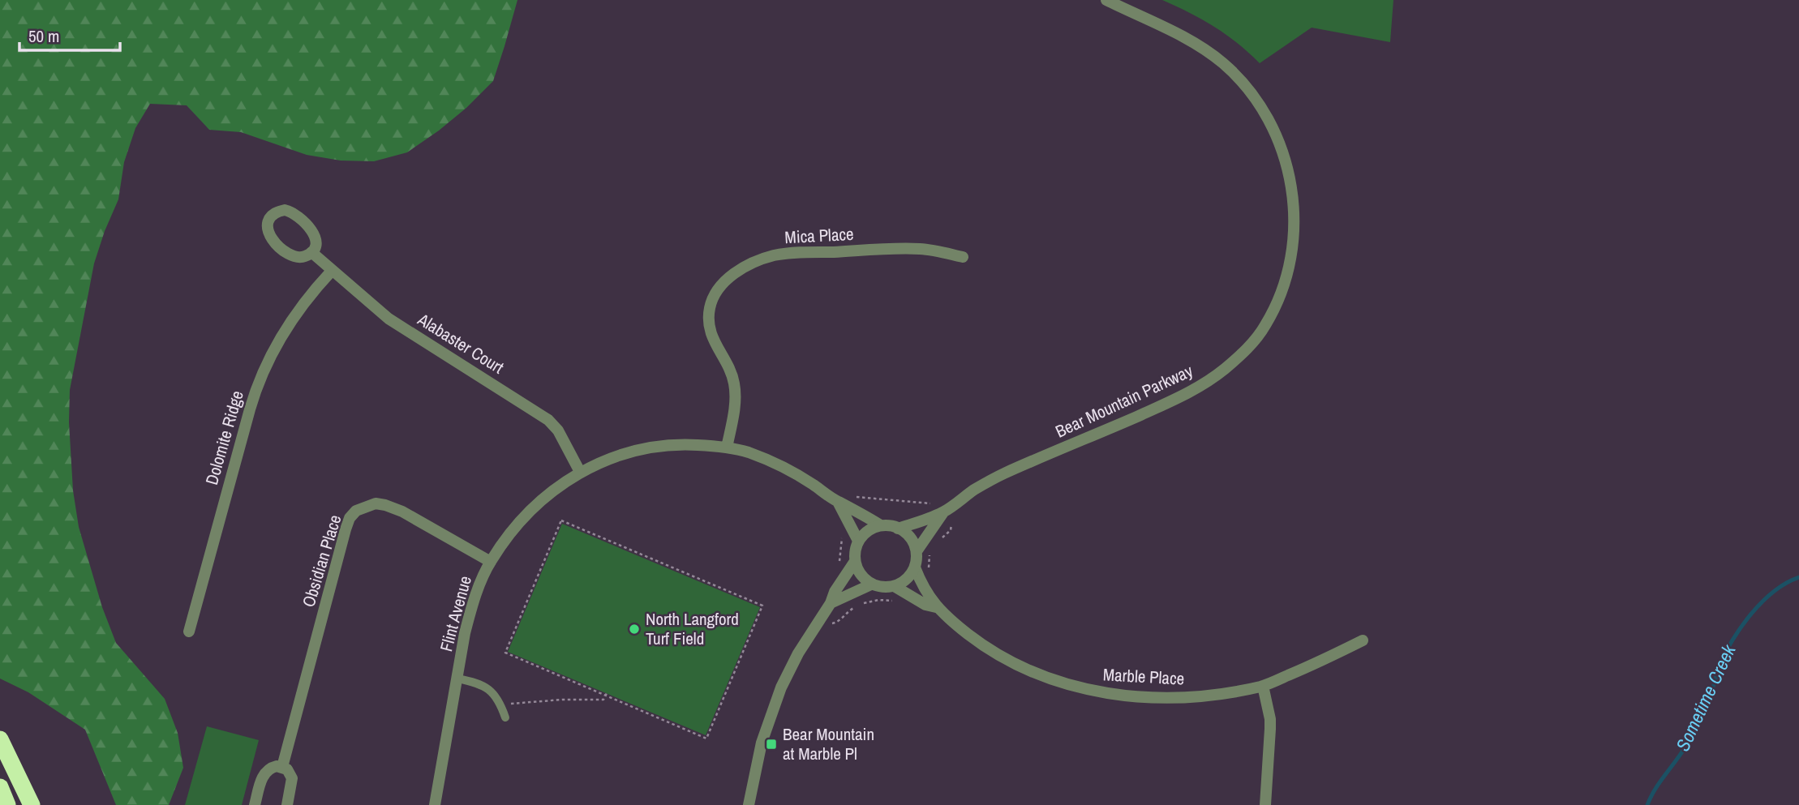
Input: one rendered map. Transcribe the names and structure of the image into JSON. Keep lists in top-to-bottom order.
{
  "streets": {
    "street": [
      "Mica Place",
      "Alabaster Court",
      "Bear Mountain Parkway",
      "Dolomite Ridge",
      "Obsidian Place",
      "Flint Avenue",
      "Marble Place"
    ]
  },
  "crossings": [
    ["Mica Place", "Flint Avenue"],
    ["Alabaster Court", "Dolomite Ridge"],
    ["Alabaster Court", "Flint Avenue"],
    ["Bear Mountain Parkway", "Flint Avenue"],
    ["Bear Mountain Parkway", "Marble Place"],
    ["Obsidian Place", "Flint Avenue"],
    ["Flint Avenue", "Marble Place"]
  ],
  "water": ["Sometime Creek"],
  "places": {
    "other": ["North Langford Turf Field"],
    "transit": ["Bear Mountain at Marble Pl"]
  },
  "scale_bar": "50 m"
}
